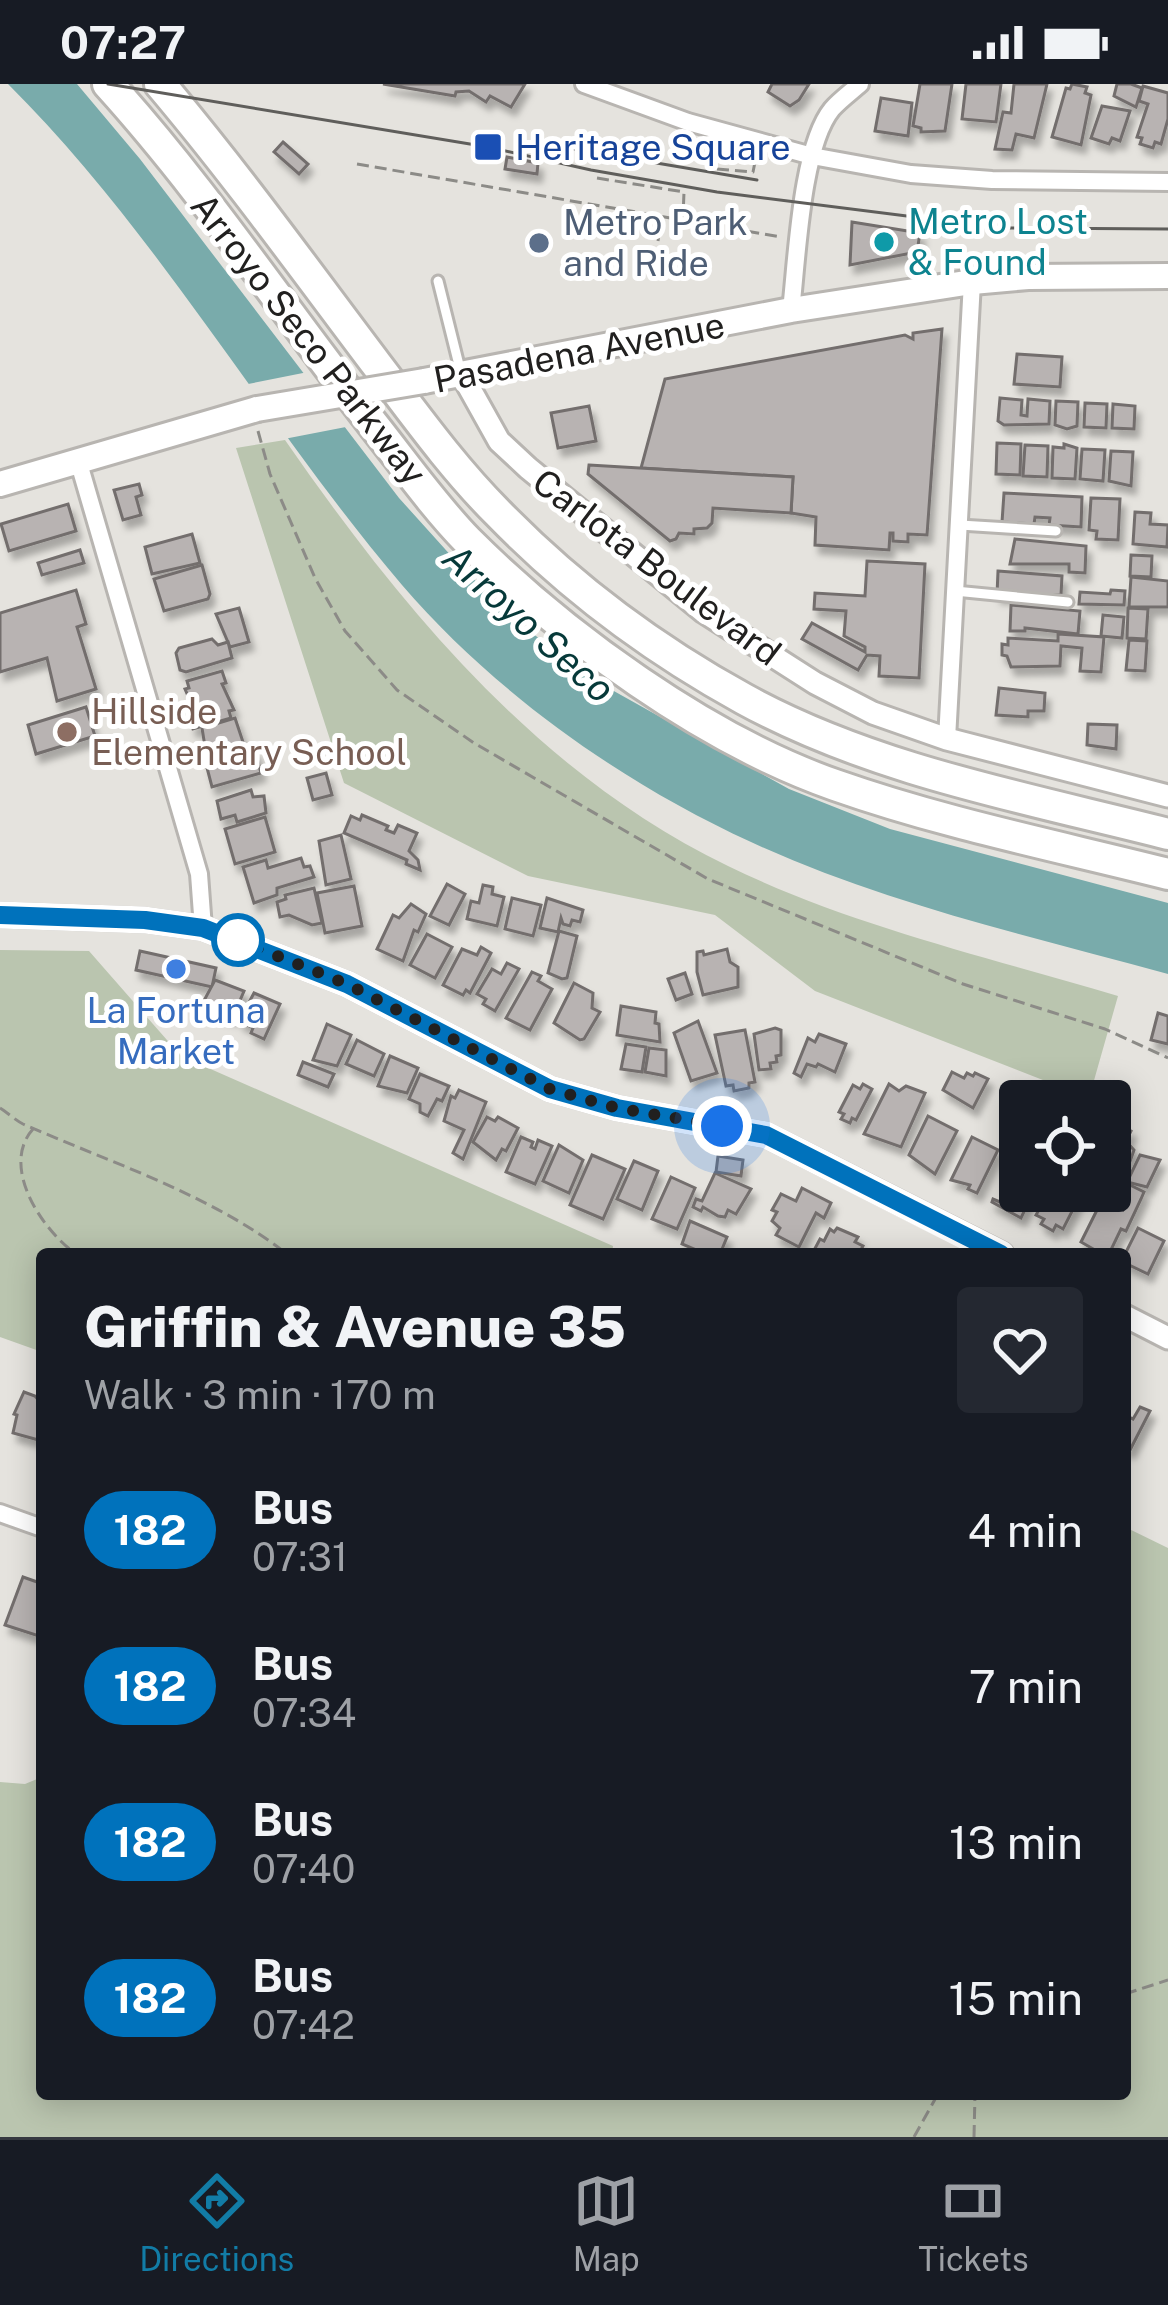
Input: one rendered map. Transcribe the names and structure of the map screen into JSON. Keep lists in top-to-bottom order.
{
  "streets": {
    "highway": ["Arroyo Seco Parkway"],
    "main road": ["Pasadena Avenue"],
    "street": ["Carlota Boulevard"]
  },
  "crossings": [
    ["Pasadena Avenue", "Carlota Boulevard"]
  ],
  "water": ["Arroyo Seco"],
  "places": {
    "transit": ["Heritage Square"],
    "other": [
      "Metro Lost & Found",
      "Metro Park and Ride",
      "Hillside Elementary School",
      "La Fortuna Market"
    ]
  },
  "lines": ["bus line 182"],
  "page": {
    "status": "07:27",
    "heading": ["Griffin & Avenue 35", "Walk · 3 min · 170 m"],
    "list": [
      {
        "mark": "182",
        "name": "Bus",
        "note": "07:31",
        "value": "4 min"
      },
      {
        "mark": "182",
        "name": "Bus",
        "note": "07:34",
        "value": "7 min"
      },
      {
        "mark": "182",
        "name": "Bus",
        "note": "07:40",
        "value": "13 min"
      },
      {
        "mark": "182",
        "name": "Bus",
        "note": "07:42",
        "value": "15 min"
      }
    ],
    "tabs": ["Directions", "Map", "Tickets"]
  }
}
